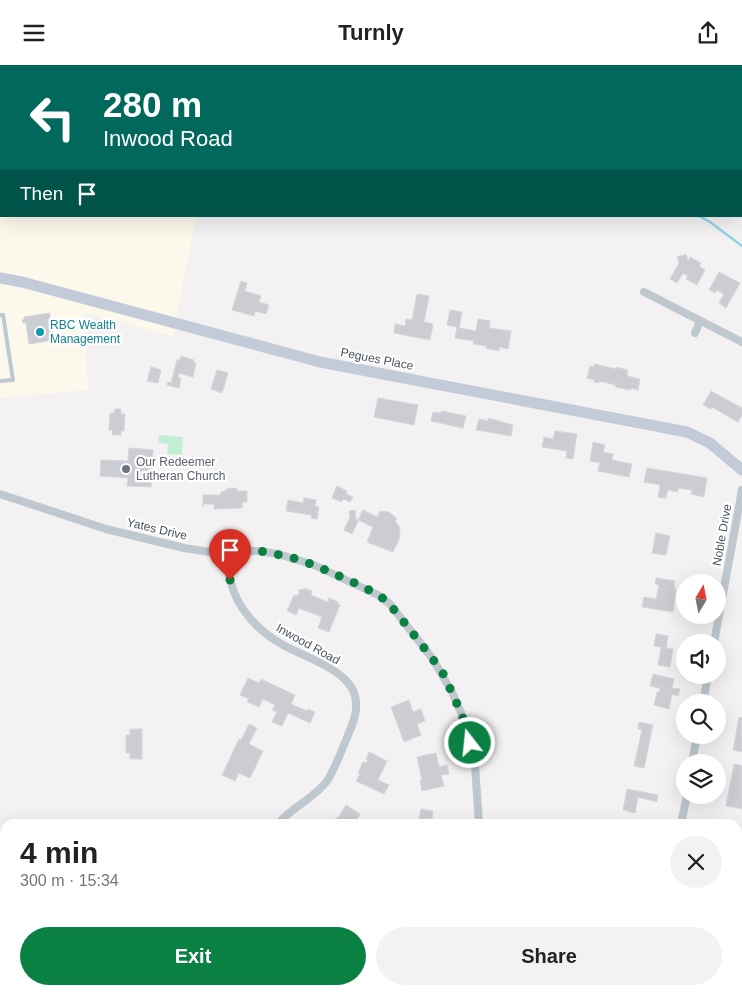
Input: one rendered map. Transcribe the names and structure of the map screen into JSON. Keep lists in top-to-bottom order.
{
  "streets": {
    "street": [
      "Pegues Place",
      "Yates Drive",
      "Noble Drive",
      "Inwood Road"
    ]
  },
  "crossings": [
    ["Yates Drive", "Inwood Road"]
  ],
  "places": ["RBC Wealth Management", "Our Redeemer Lutheran Church"],
  "north": "top",
  "page": {
    "header": "Turnly",
    "turn": ["280 m", "Inwood Road"],
    "then": "Then",
    "heading": ["4 min", "300 m · 15:34"],
    "buttons": ["Exit", "Share"]
  }
}
